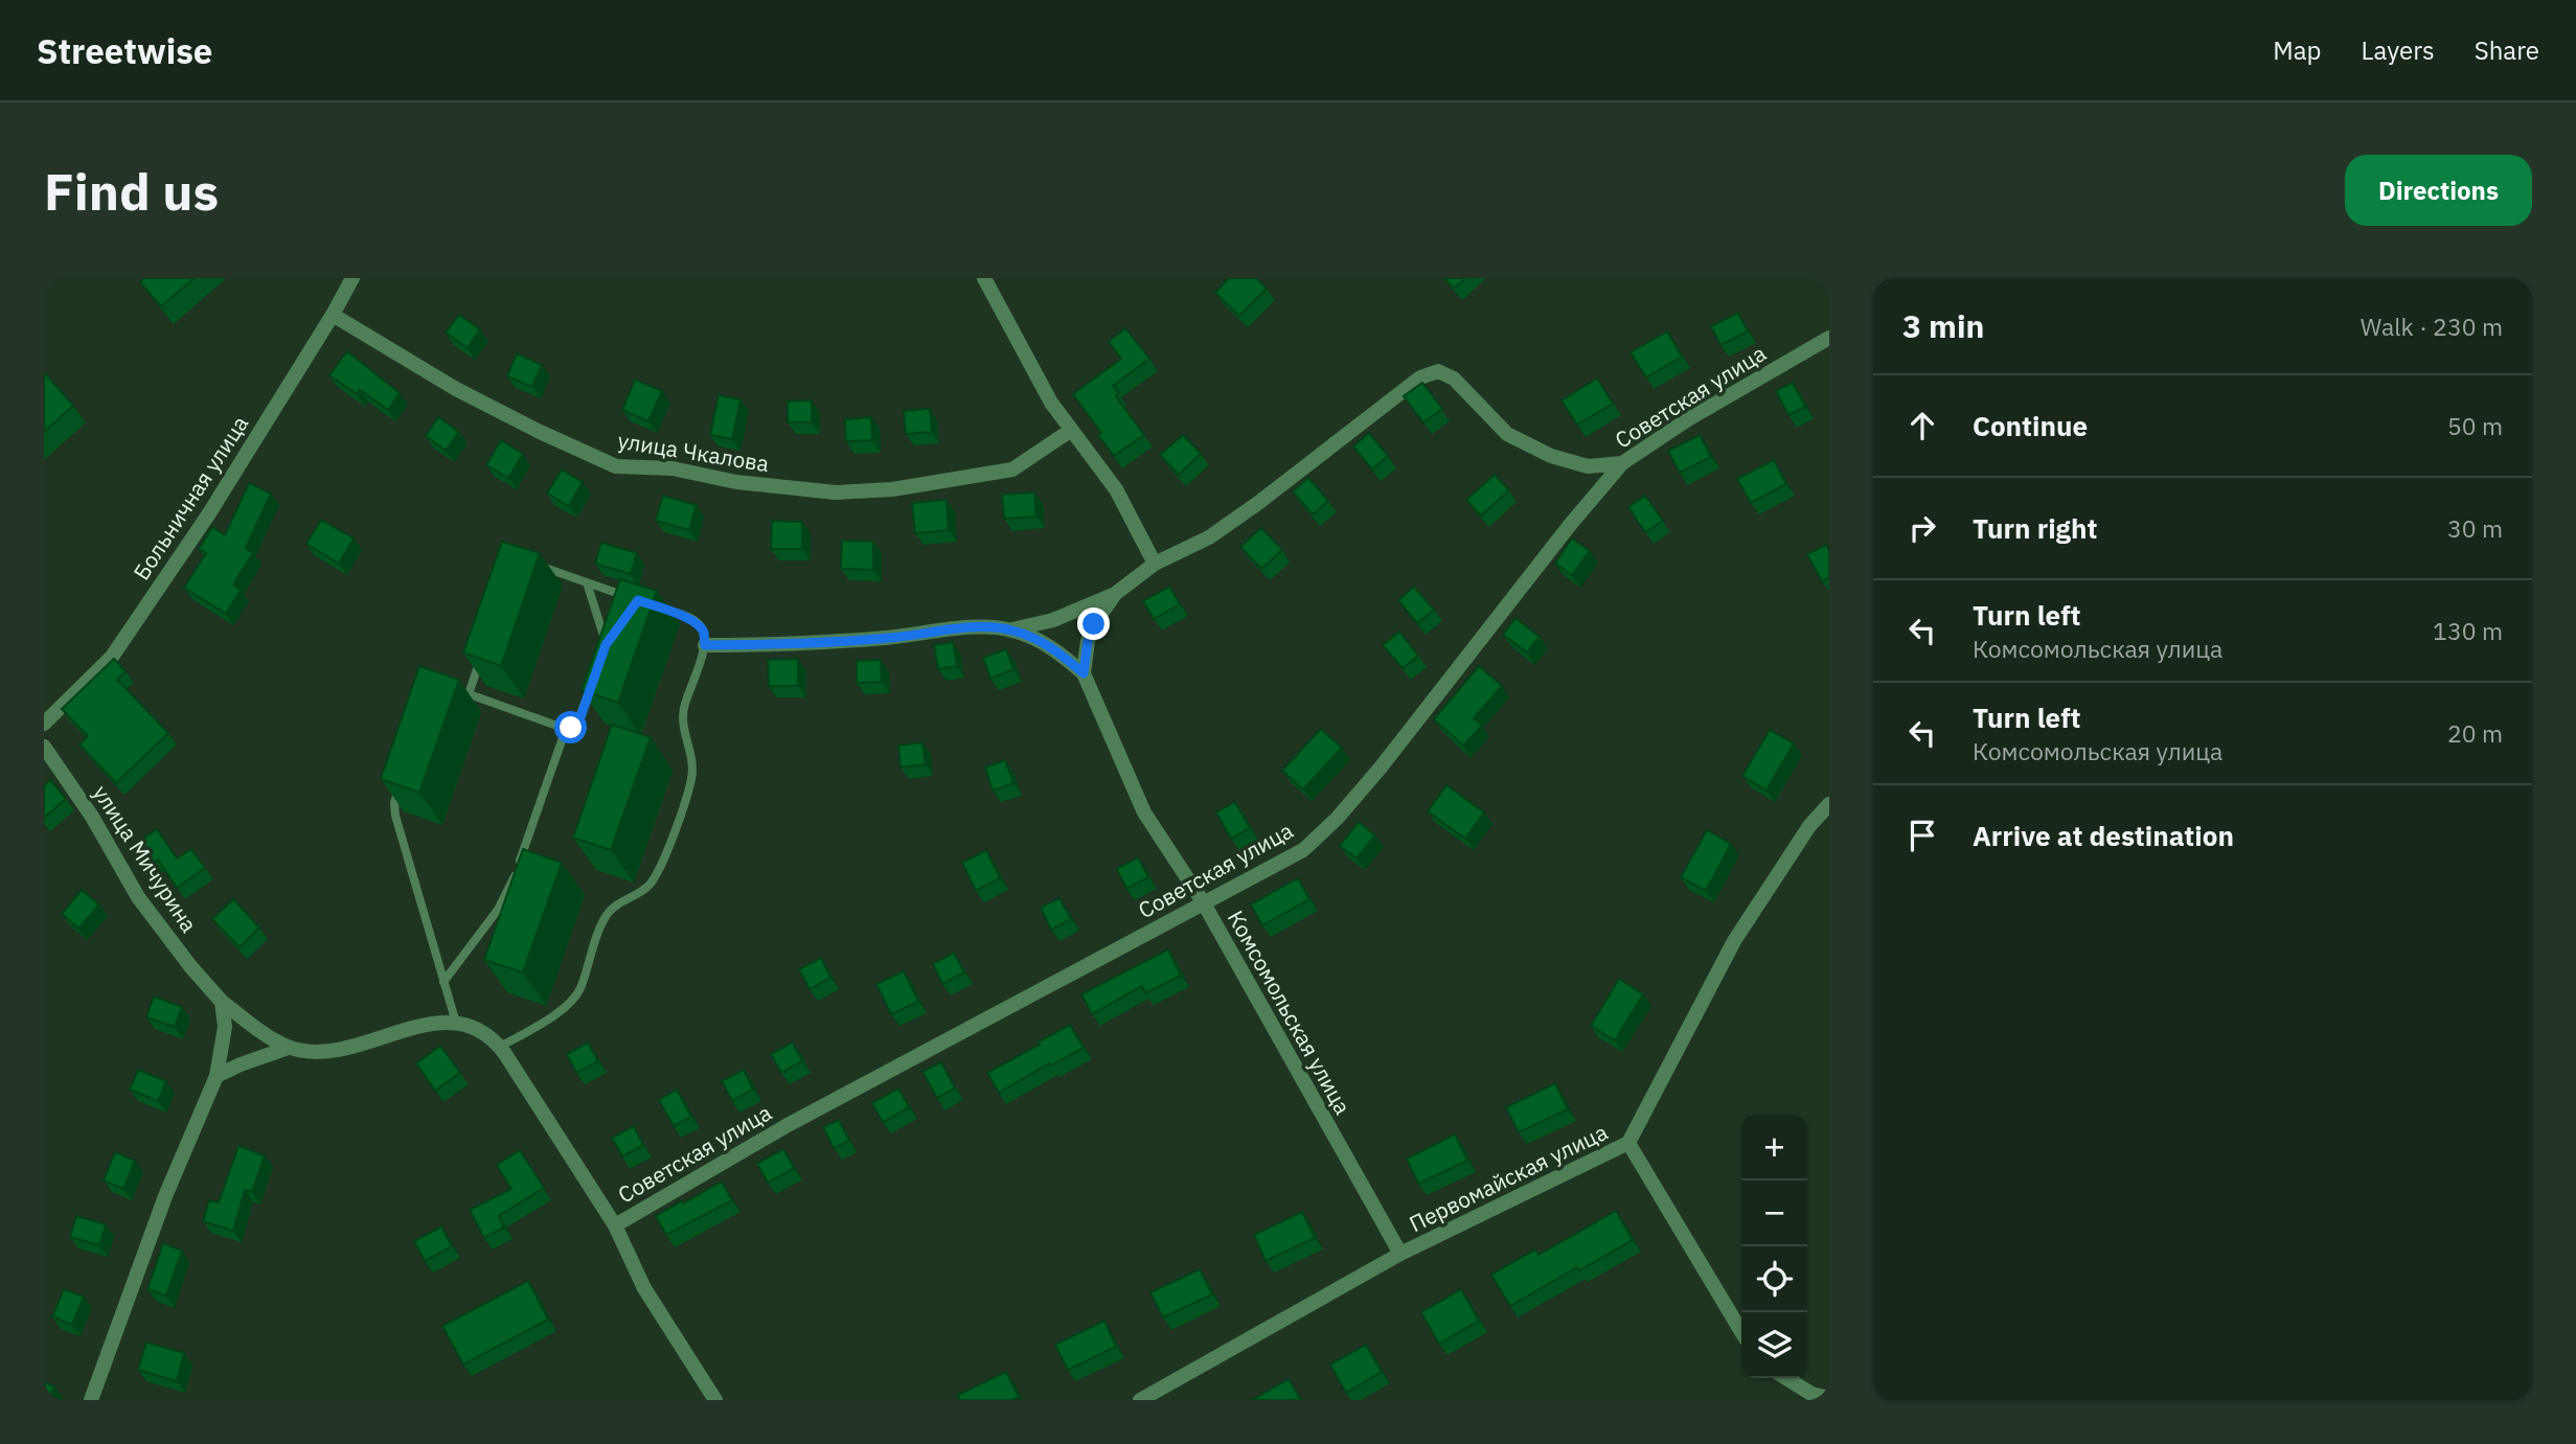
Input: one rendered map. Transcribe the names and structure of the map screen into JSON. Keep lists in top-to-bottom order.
{
  "streets": {
    "street": [
      "Советская улица",
      "улица Чкалова",
      "Больничная улица",
      "улица Мичурина",
      "Комсомольская улица",
      "Первомайская улица"
    ]
  },
  "crossings": [
    ["Советская улица", "Комсомольская улица"],
    ["улица Чкалова", "Больничная улица"],
    ["Комсомольская улица", "Первомайская улица"]
  ],
  "page": {
    "header": "Streetwise",
    "nav": ["Map", "Layers", "Share"],
    "buttons": "Directions",
    "title": "Find us",
    "heading": ["3 min", "Walk · 230 m"],
    "list": [
      ["Continue", "50 m"],
      ["Turn right", "30 m"],
      ["Turn left", "Комсомольская улица", "130 m"],
      ["Turn left", "Комсомольская улица", "20 m"],
      "Arrive at destination"
    ],
    "map_buttons": ["+", "−"]
  }
}
